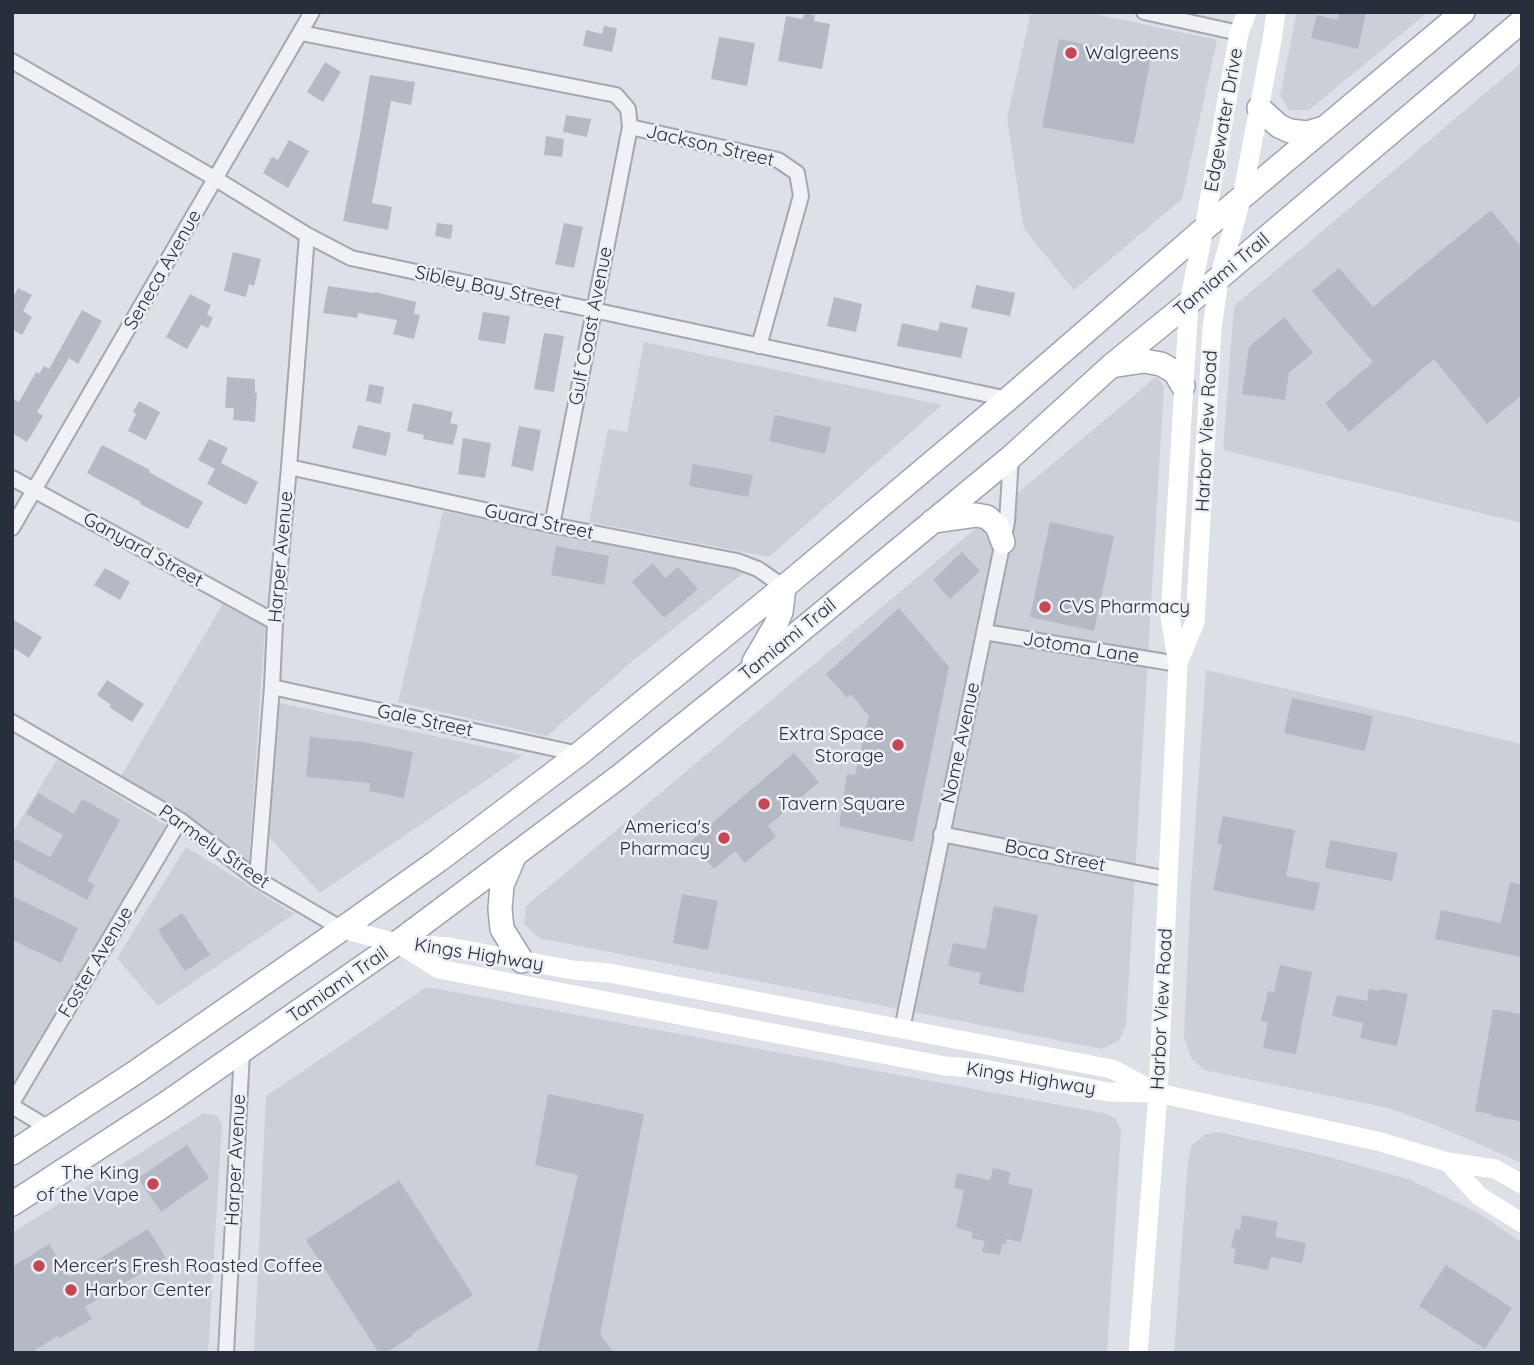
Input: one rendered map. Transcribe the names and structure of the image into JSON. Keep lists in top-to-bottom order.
{
  "streets": {
    "main road": [
      "Edgewater Drive",
      "Tamiami Trail",
      "Harbor View Road",
      "Kings Highway"
    ],
    "street": [
      "Jackson Street",
      "Seneca Avenue",
      "Sibley Bay Street",
      "Gulf Coast Avenue",
      "Guard Street",
      "Ganyard Street",
      "Harper Avenue",
      "Jotoma Lane",
      "Gale Street",
      "Nome Avenue",
      "Parmely Street",
      "Boca Street",
      "Foster Avenue"
    ]
  },
  "crossings": [
    ["Edgewater Drive", "Harbor View Road"],
    ["Jackson Street", "Seneca Avenue"],
    ["Jackson Street", "Sibley Bay Street"],
    ["Jackson Street", "Gulf Coast Avenue"],
    ["Seneca Avenue", "Sibley Bay Street"],
    ["Seneca Avenue", "Ganyard Street"],
    ["Tamiami Trail", "Harbor View Road"],
    ["Tamiami Trail", "Harper Avenue"],
    ["Tamiami Trail", "Nome Avenue"],
    ["Tamiami Trail", "Kings Highway"],
    ["Sibley Bay Street", "Gulf Coast Avenue"],
    ["Sibley Bay Street", "Harper Avenue"],
    ["Gulf Coast Avenue", "Guard Street"],
    ["Harbor View Road", "Jotoma Lane"],
    ["Harbor View Road", "Boca Street"],
    ["Harbor View Road", "Kings Highway"],
    ["Guard Street", "Harper Avenue"],
    ["Ganyard Street", "Harper Avenue"],
    ["Harper Avenue", "Gale Street"],
    ["Harper Avenue", "Parmely Street"],
    ["Jotoma Lane", "Nome Avenue"],
    ["Nome Avenue", "Boca Street"],
    ["Nome Avenue", "Kings Highway"],
    ["Parmely Street", "Foster Avenue"]
  ],
  "places": [
    "Walgreens",
    "CVS Pharmacy",
    "Extra Space Storage",
    "Tavern Square",
    "America's Pharmacy",
    "The King of the Vape",
    "Mercer's Fresh Roasted Coffee",
    "Harbor Center"
  ]
}
